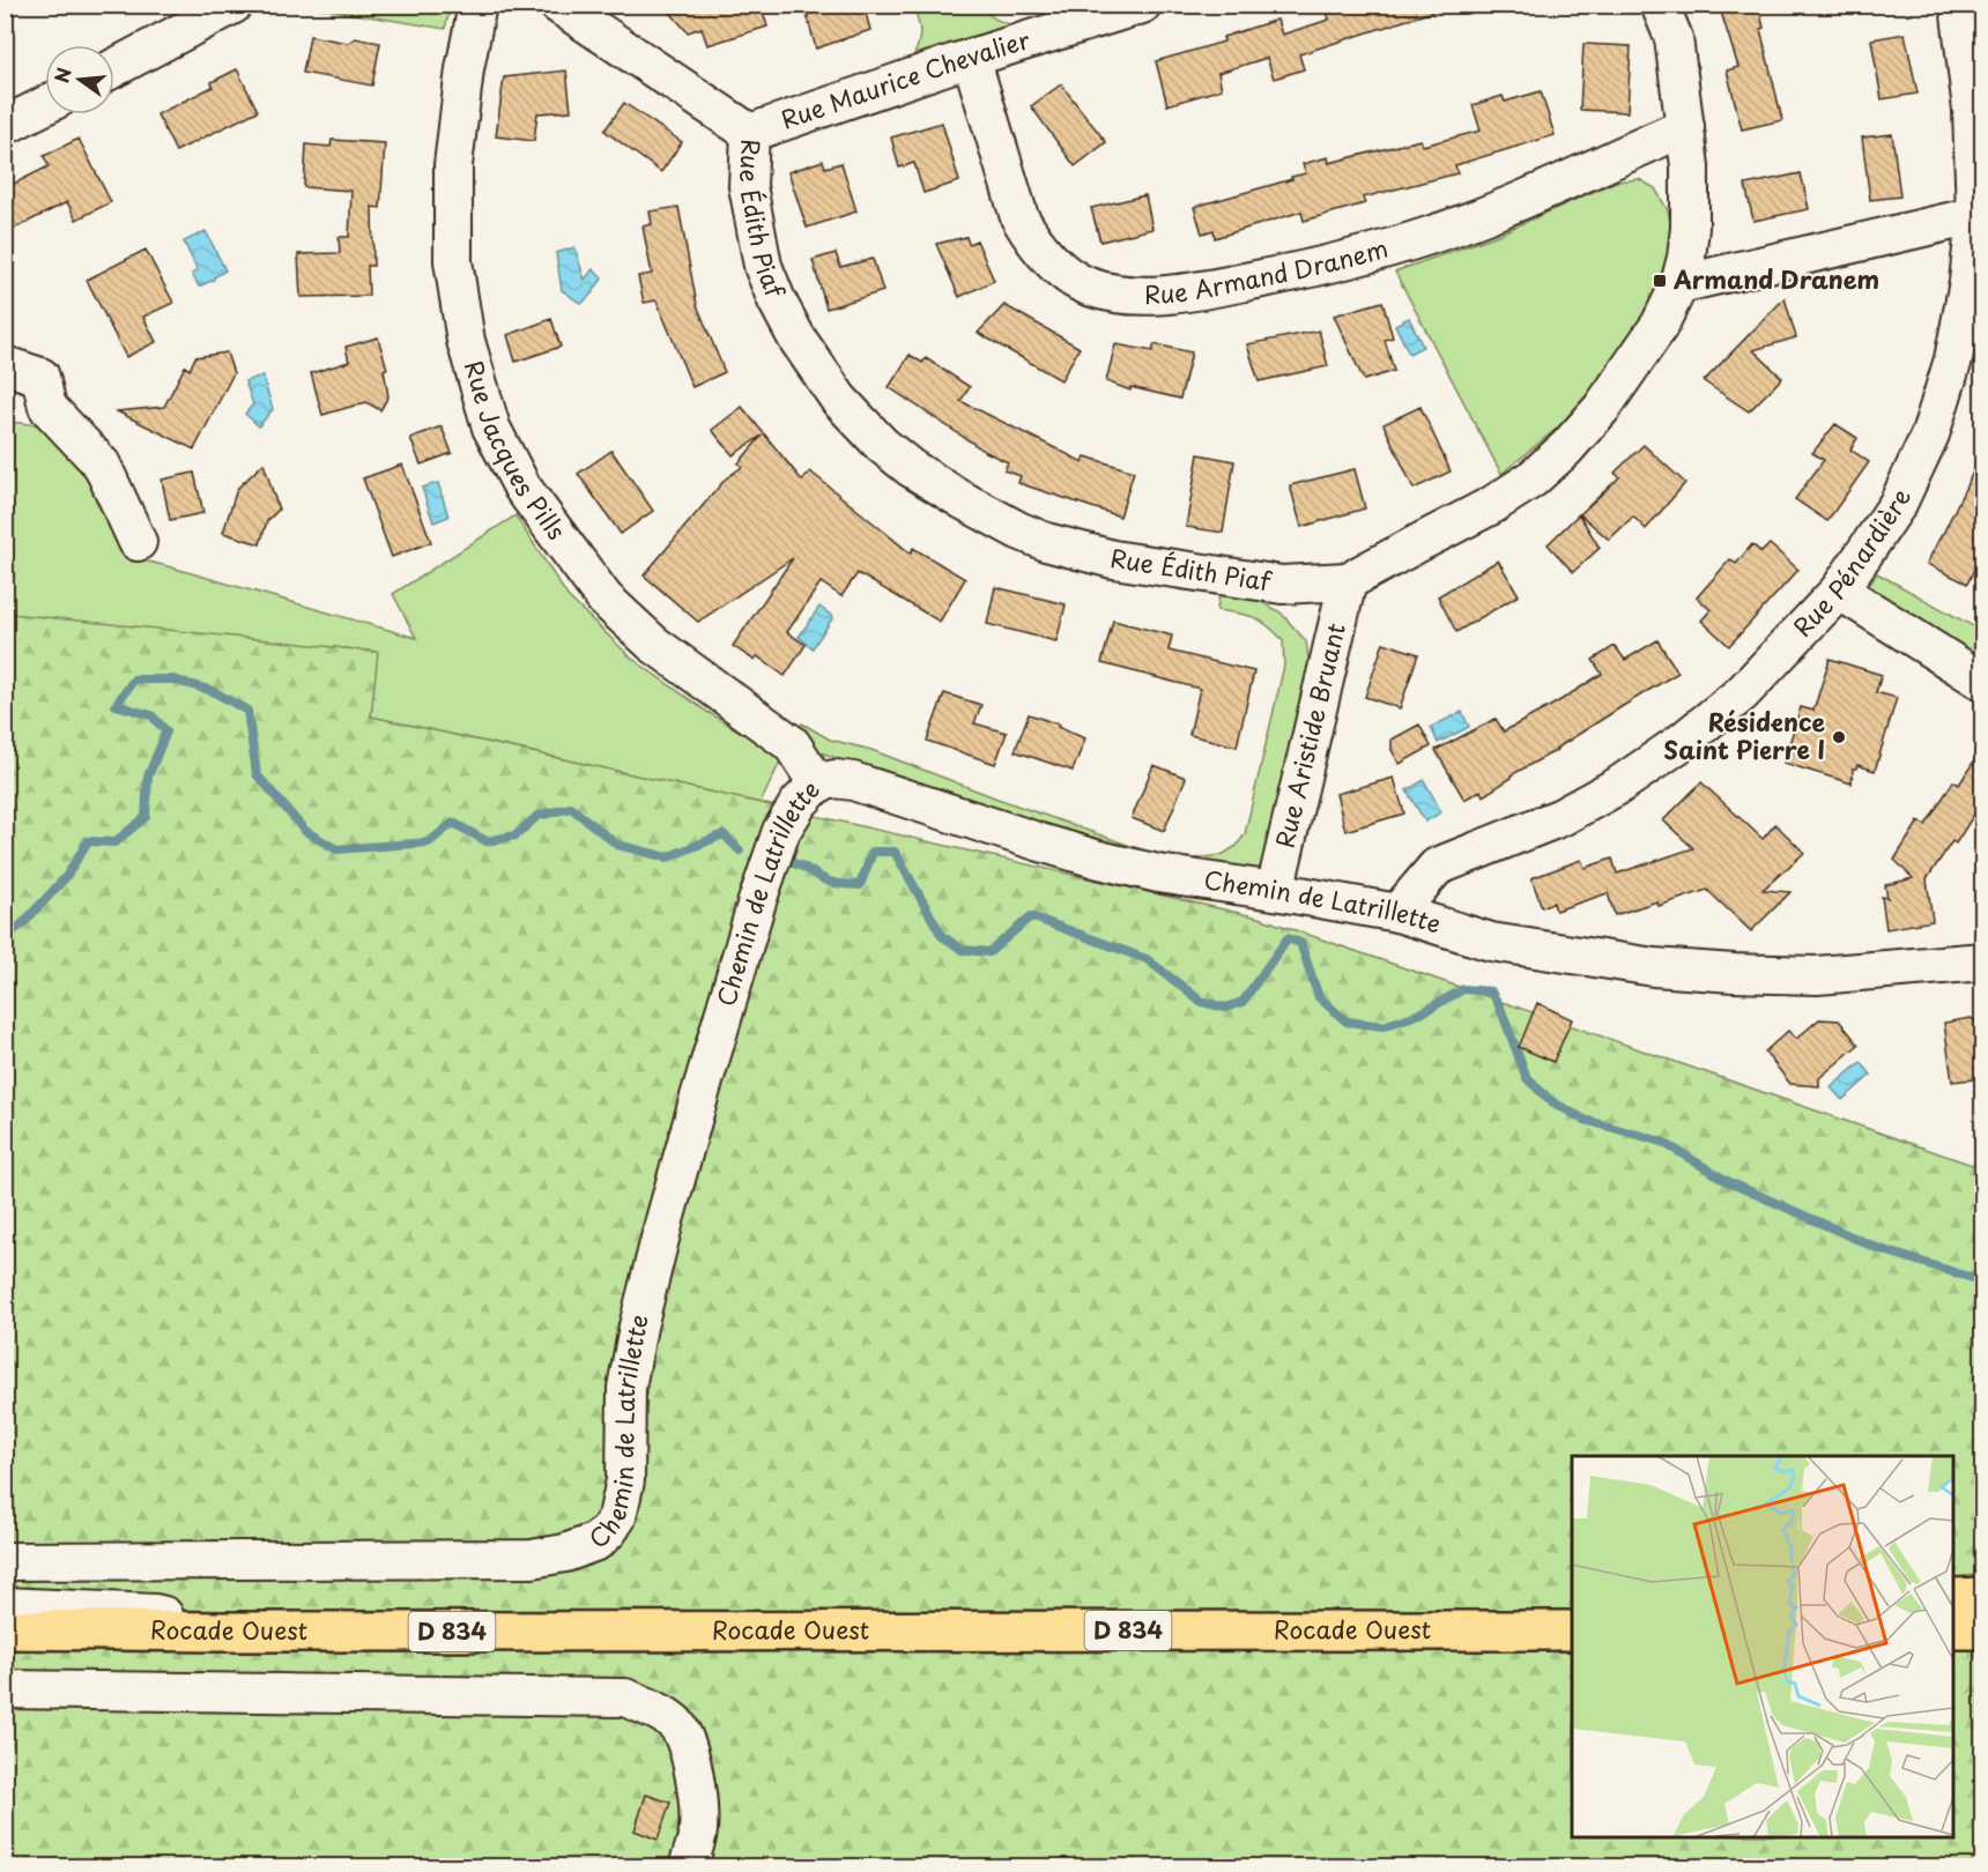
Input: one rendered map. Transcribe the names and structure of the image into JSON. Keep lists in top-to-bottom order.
{
  "streets": {
    "main road": ["D 834", "Rocade Ouest"],
    "street": [
      "Rue Maurice Chevalier",
      "Rue Édith Piaf",
      "Rue Armand Dranem",
      "Rue Jacques Pills",
      "Rue Pénardière",
      "Rue Aristide Bruant",
      "Chemin de Latrillette"
    ]
  },
  "crossings": [
    ["Rue Maurice Chevalier", "Rue Édith Piaf"],
    ["Rue Maurice Chevalier", "Rue Armand Dranem"],
    ["Rue Édith Piaf", "Rue Armand Dranem"],
    ["Rue Édith Piaf", "Rue Aristide Bruant"],
    ["Rue Jacques Pills", "Chemin de Latrillette"],
    ["Rue Pénardière", "Chemin de Latrillette"],
    ["Rue Aristide Bruant", "Chemin de Latrillette"]
  ],
  "places": {
    "transit": ["Armand Dranem"],
    "other": ["Résidence Saint Pierre I"]
  },
  "north": "left"
}
